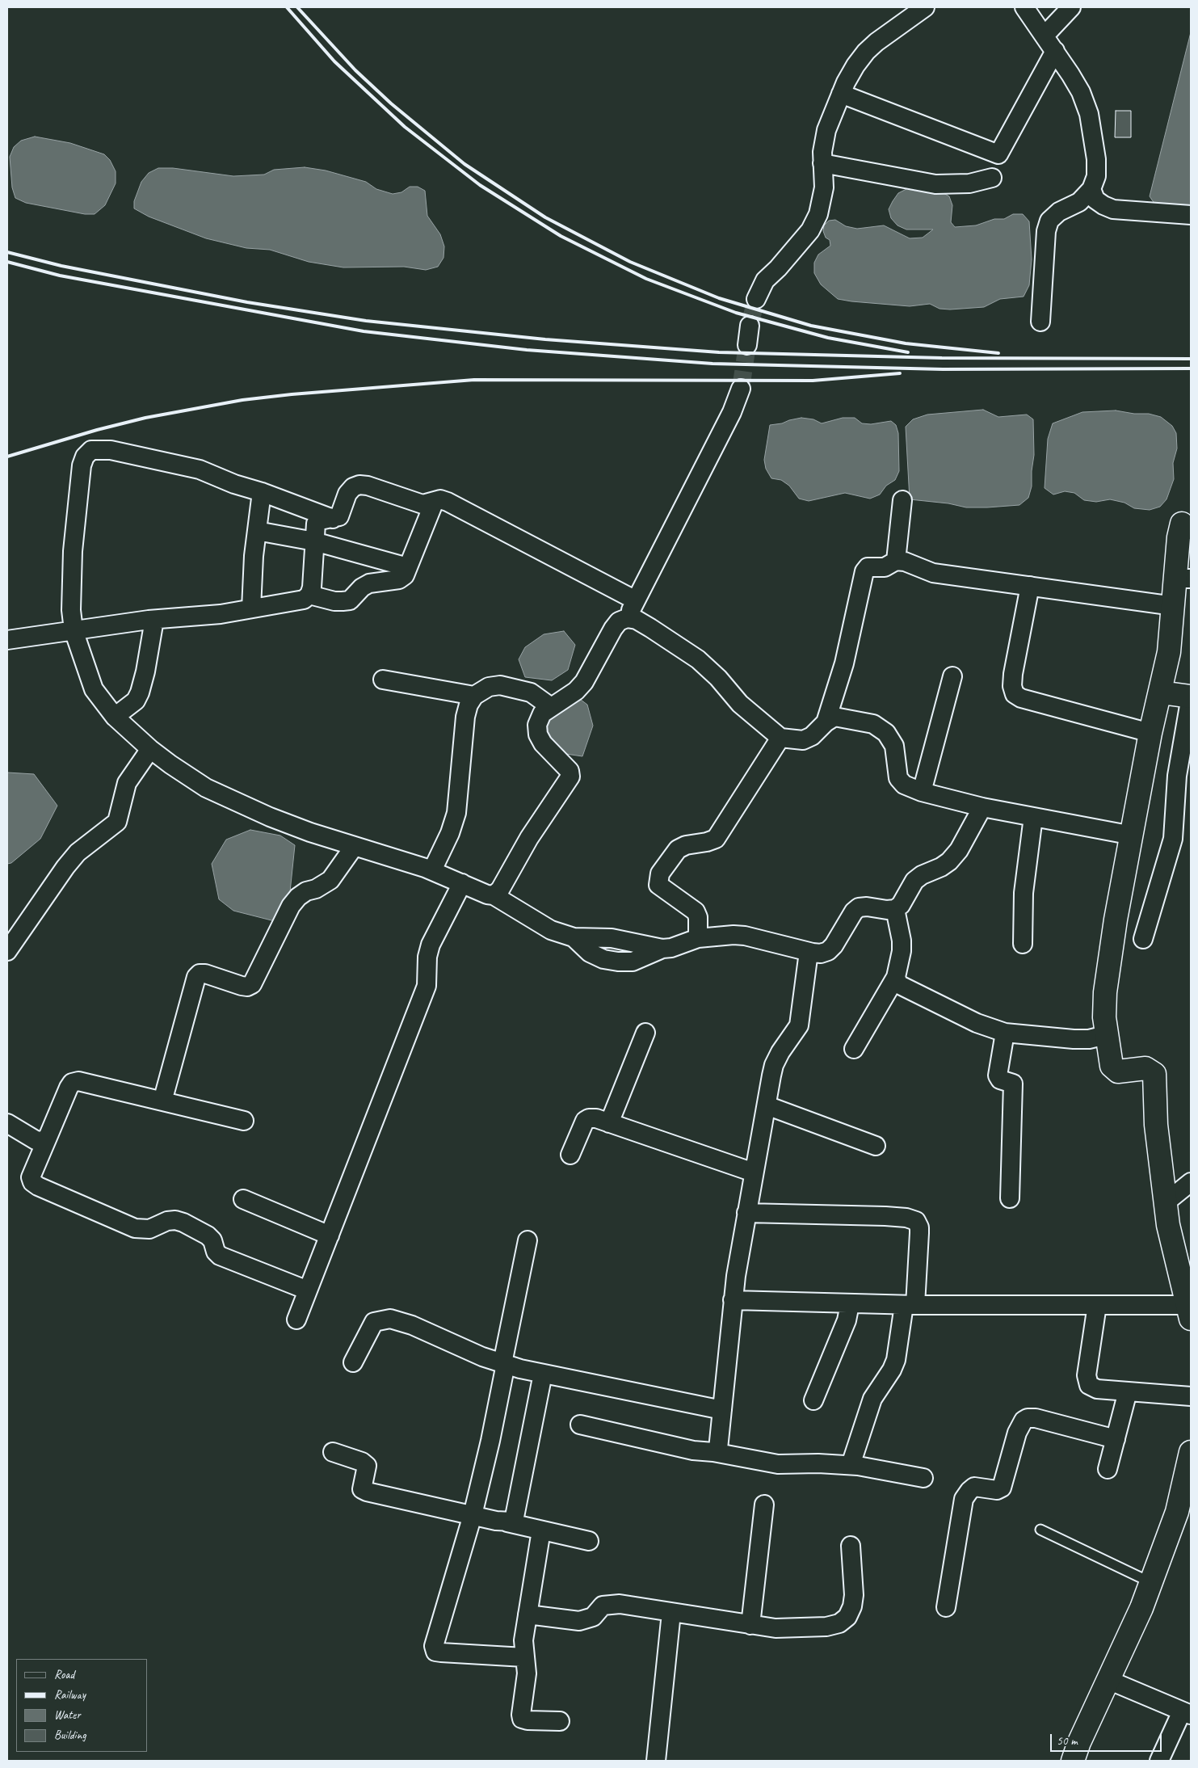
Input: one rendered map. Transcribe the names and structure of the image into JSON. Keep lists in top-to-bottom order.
{
  "legend": [
    "Road",
    "Railway",
    "Water",
    "Building"
  ],
  "scale_bar": "50 m"
}
